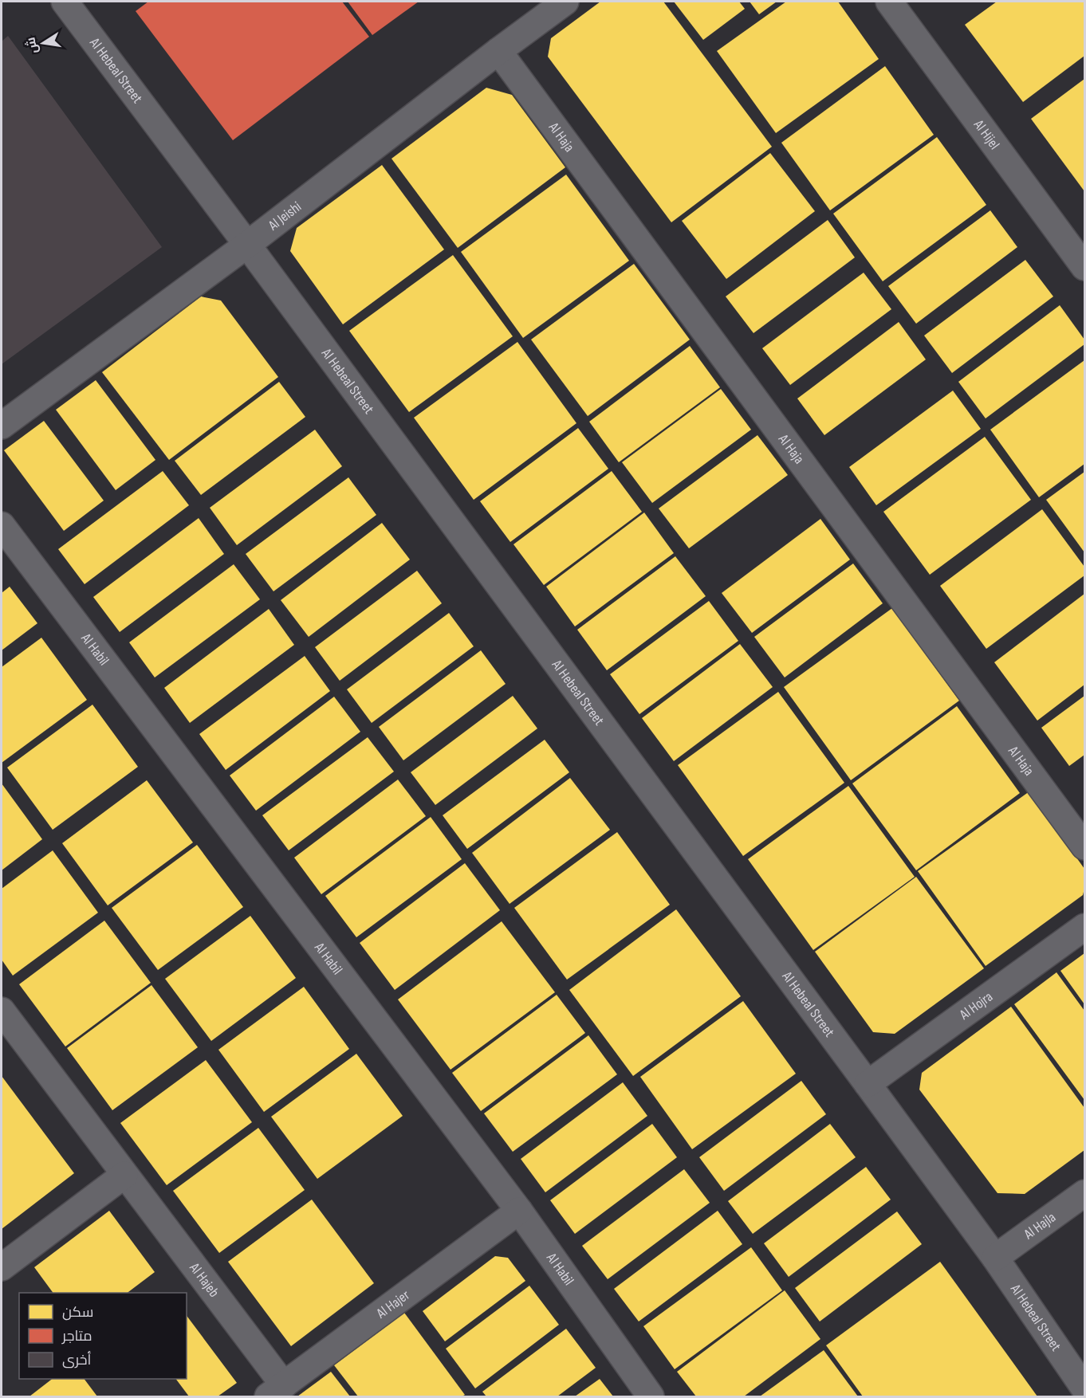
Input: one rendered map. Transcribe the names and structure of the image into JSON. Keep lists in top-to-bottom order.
{
  "streets": {
    "street": [
      "Al Hebeal Street",
      "Al Hijel",
      "Al Haja",
      "Al Jeishi",
      "Al Habil",
      "Al Hojra",
      "Al Hajla",
      "Al Hajeb",
      "Al Hajer"
    ]
  },
  "crossings": [
    ["Al Hebeal Street", "Al Jeishi"],
    ["Al Hebeal Street", "Al Hojra"],
    ["Al Hebeal Street", "Al Hajla"],
    ["Al Haja", "Al Jeishi"],
    ["Al Habil", "Al Hajer"],
    ["Al Hajeb", "Al Hajer"]
  ],
  "legend": ["سكن", "متاجر", "أخرى"],
  "north": "left"
}
